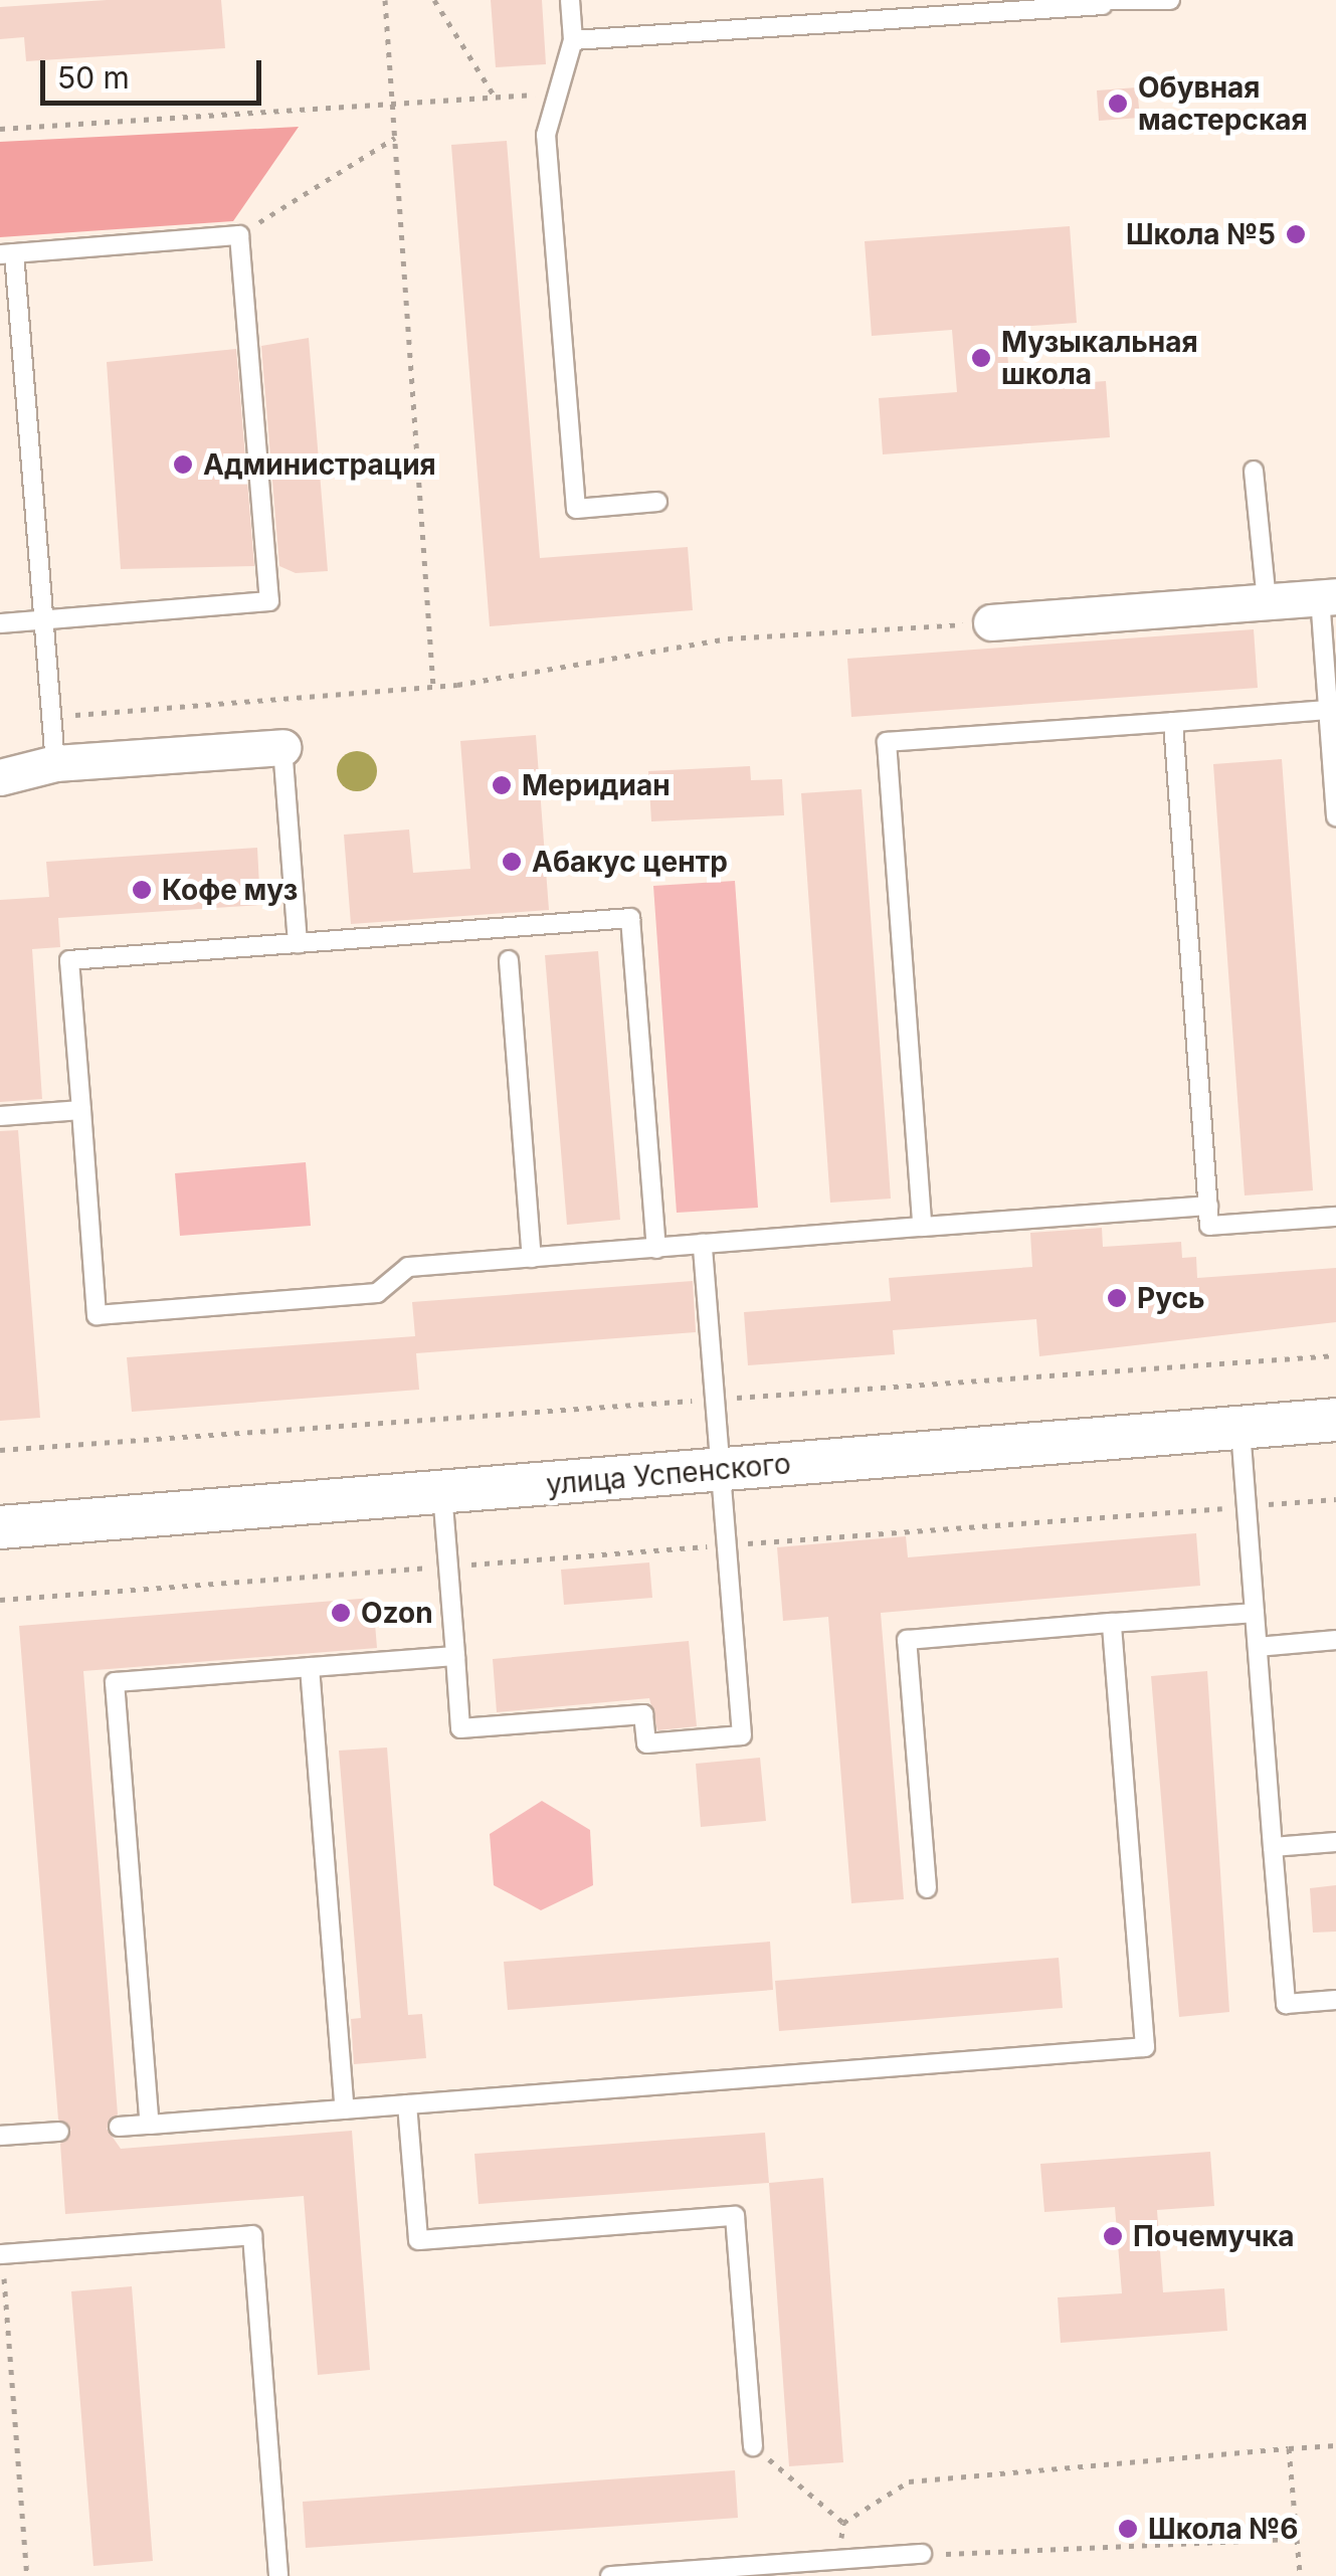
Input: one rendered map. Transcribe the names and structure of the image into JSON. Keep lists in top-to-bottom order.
{
  "streets": {
    "street": ["улица Успенского"]
  },
  "places": [
    "Обувная мастерская",
    "Школа №5",
    "Музыкальная школа",
    "Администрация",
    "Меридиан",
    "Абакус центр",
    "Кофе муз",
    "Русь",
    "Ozon",
    "Почемучка",
    "Школа №6"
  ],
  "scale_bar": "50 m"
}
